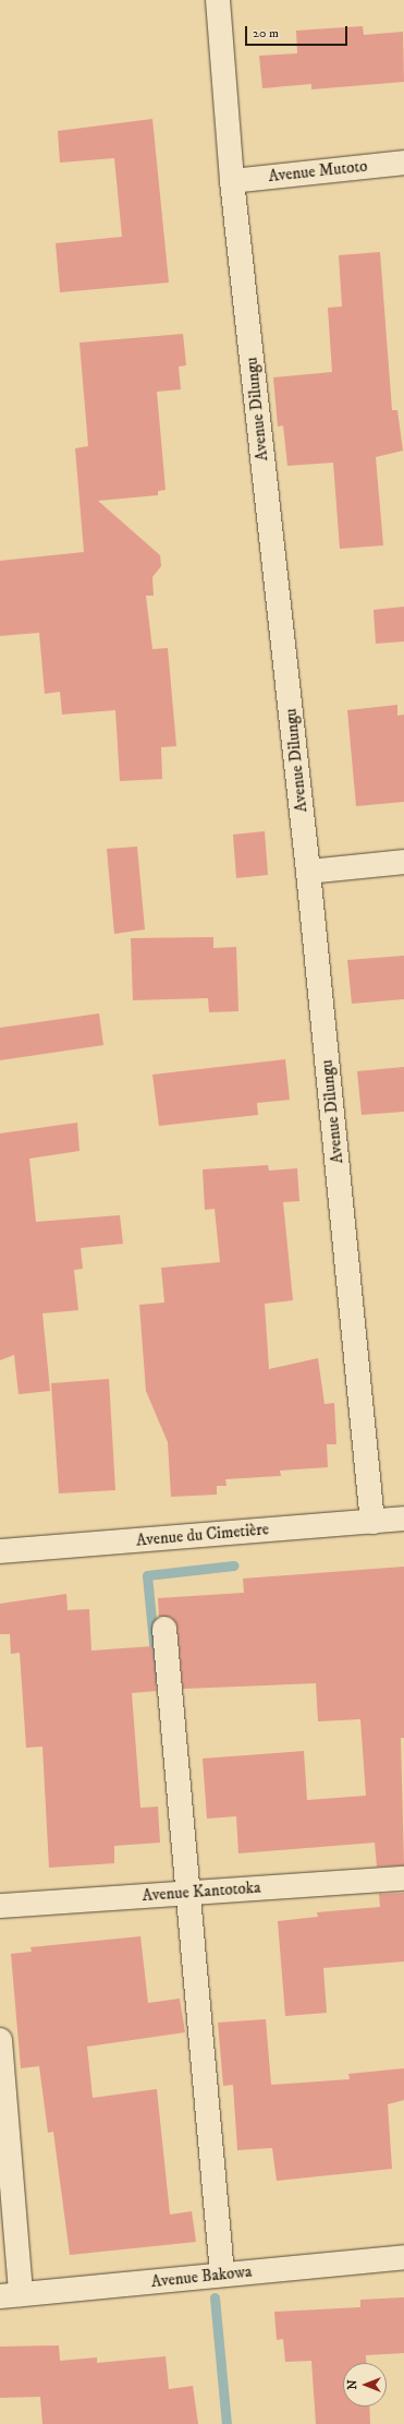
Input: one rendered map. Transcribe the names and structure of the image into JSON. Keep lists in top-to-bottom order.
{
  "streets": {
    "street": [
      "Avenue Mutoto",
      "Avenue Dilungu",
      "Avenue du Cimetière",
      "Avenue Kantotoka",
      "Avenue Bakowa"
    ]
  },
  "crossings": [
    ["Avenue Mutoto", "Avenue Dilungu"],
    ["Avenue Dilungu", "Avenue du Cimetière"]
  ],
  "scale_bar": "20 m",
  "north": "left"
}
